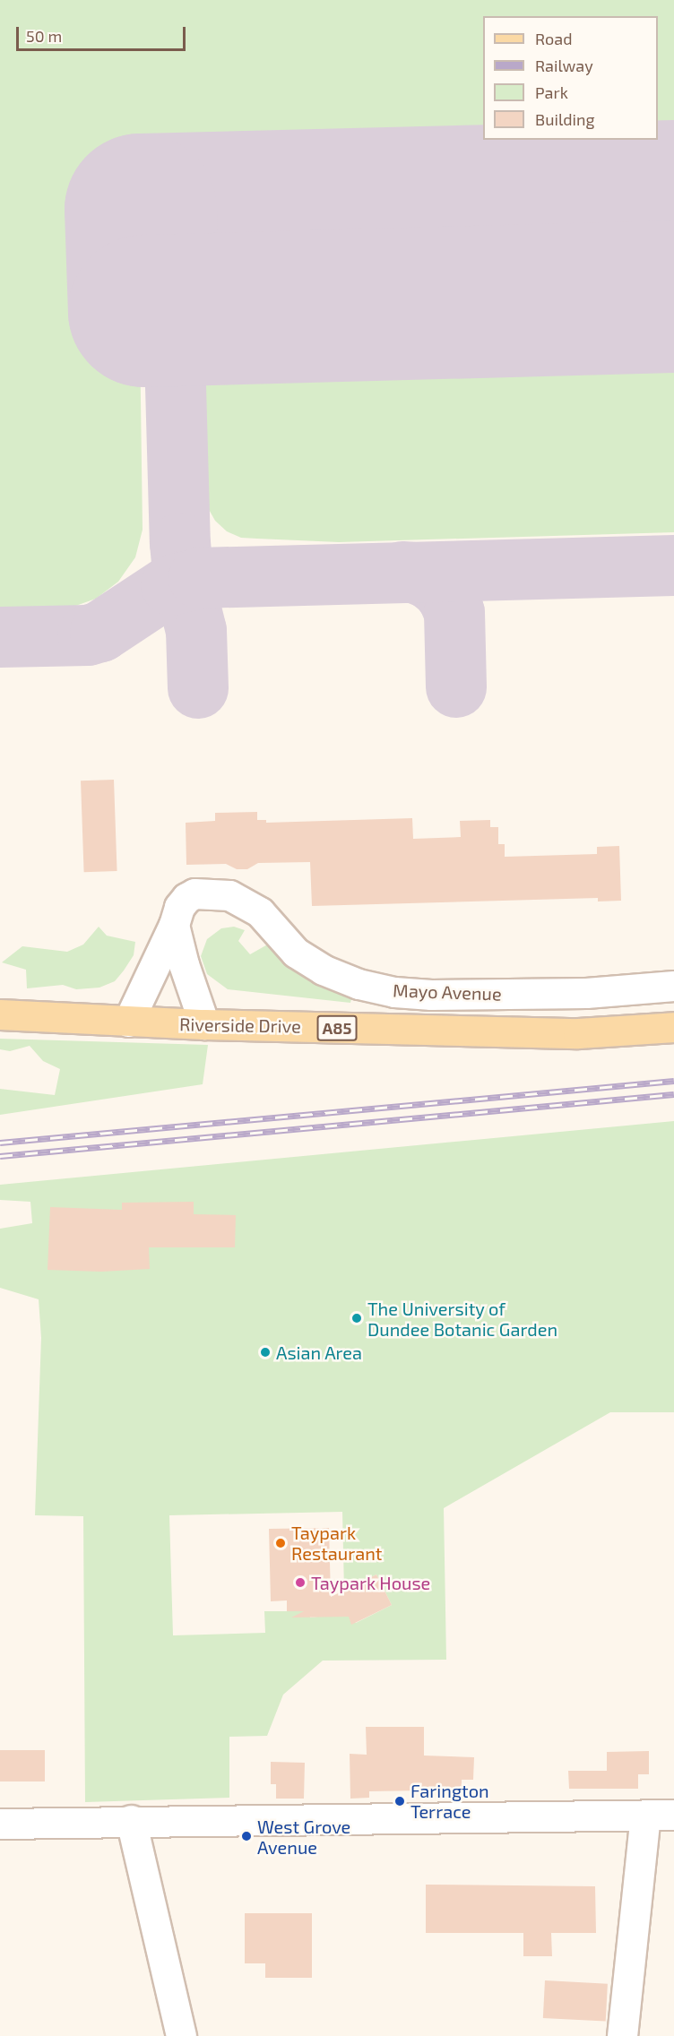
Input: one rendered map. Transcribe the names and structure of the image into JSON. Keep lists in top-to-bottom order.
{
  "streets": {
    "main road": ["Riverside Drive", "A85"],
    "street": ["Mayo Avenue"]
  },
  "crossings": [
    ["Mayo Avenue", "Riverside Drive"]
  ],
  "places": [
    "The University of Dundee Botanic Garden",
    "Asian Area",
    "Taypark Restaurant",
    "Taypark House",
    "Farington Terrace",
    "West Grove Avenue"
  ],
  "legend": [
    "Road",
    "Railway",
    "Park",
    "Building"
  ],
  "scale_bar": "50 m"
}
